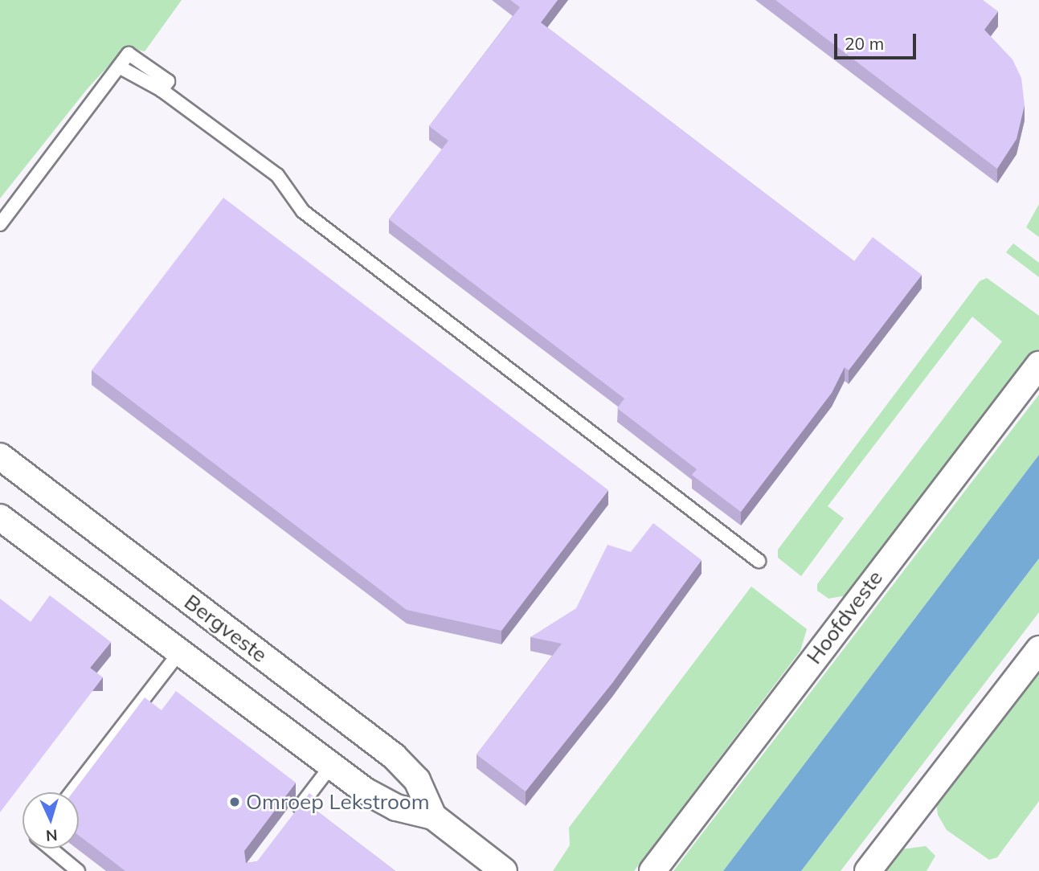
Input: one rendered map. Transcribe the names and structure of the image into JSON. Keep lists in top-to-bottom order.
{
  "streets": {
    "street": ["Hoofdveste", "Bergveste"]
  },
  "places": ["Omroep Lekstroom"],
  "scale_bar": "20 m",
  "north": "bottom"
}
